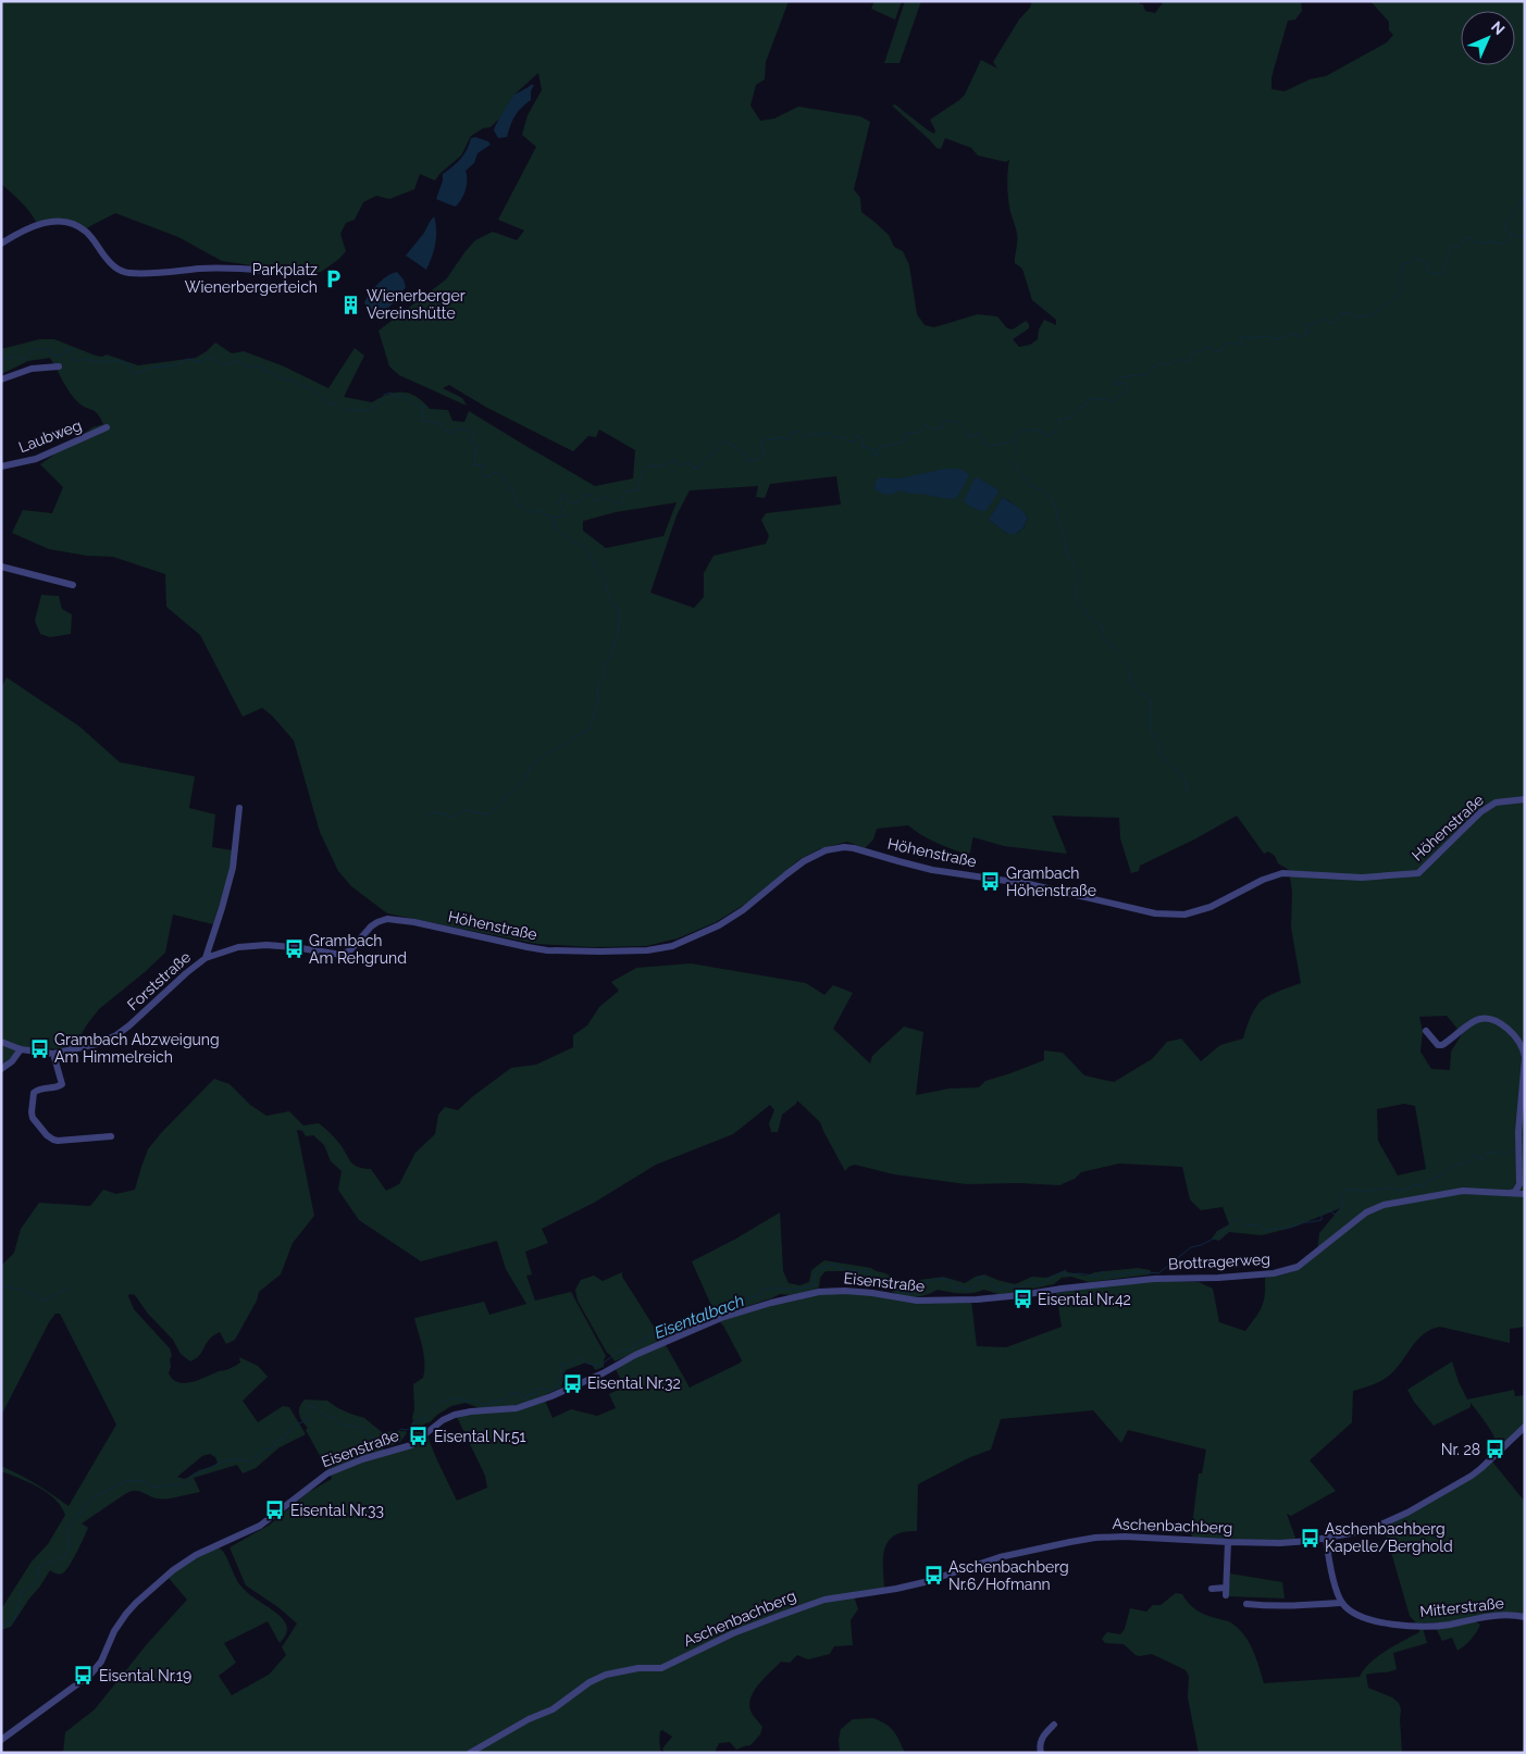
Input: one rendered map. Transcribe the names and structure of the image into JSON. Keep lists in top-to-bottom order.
{
  "streets": {
    "street": [
      "Laubweg",
      "Höhenstraße",
      "Forststraße",
      "Brottragerweg",
      "Eisenstraße",
      "Aschenbachberg",
      "Mitterstraße"
    ]
  },
  "crossings": [
    ["Höhenstraße", "Forststraße"],
    ["Brottragerweg", "Eisenstraße"]
  ],
  "water": ["Eisentalbach"],
  "places": {
    "parking": ["Parkplatz Wienerbergerteich"],
    "building": ["Wienerberger Vereinshütte"],
    "bus stop": [
      "Grambach Höhenstraße",
      "Grambach Am Rehgrund",
      "Grambach Abzweigung Am Himmelreich",
      "Eisental Nr.42",
      "Eisental Nr.32",
      "Eisental Nr.51",
      "Nr. 28",
      "Eisental Nr.33",
      "Aschenbachberg Kapelle/Berghold",
      "Aschenbachberg Nr.6/Hofmann",
      "Eisental Nr.19"
    ]
  },
  "north": "top right"
}
